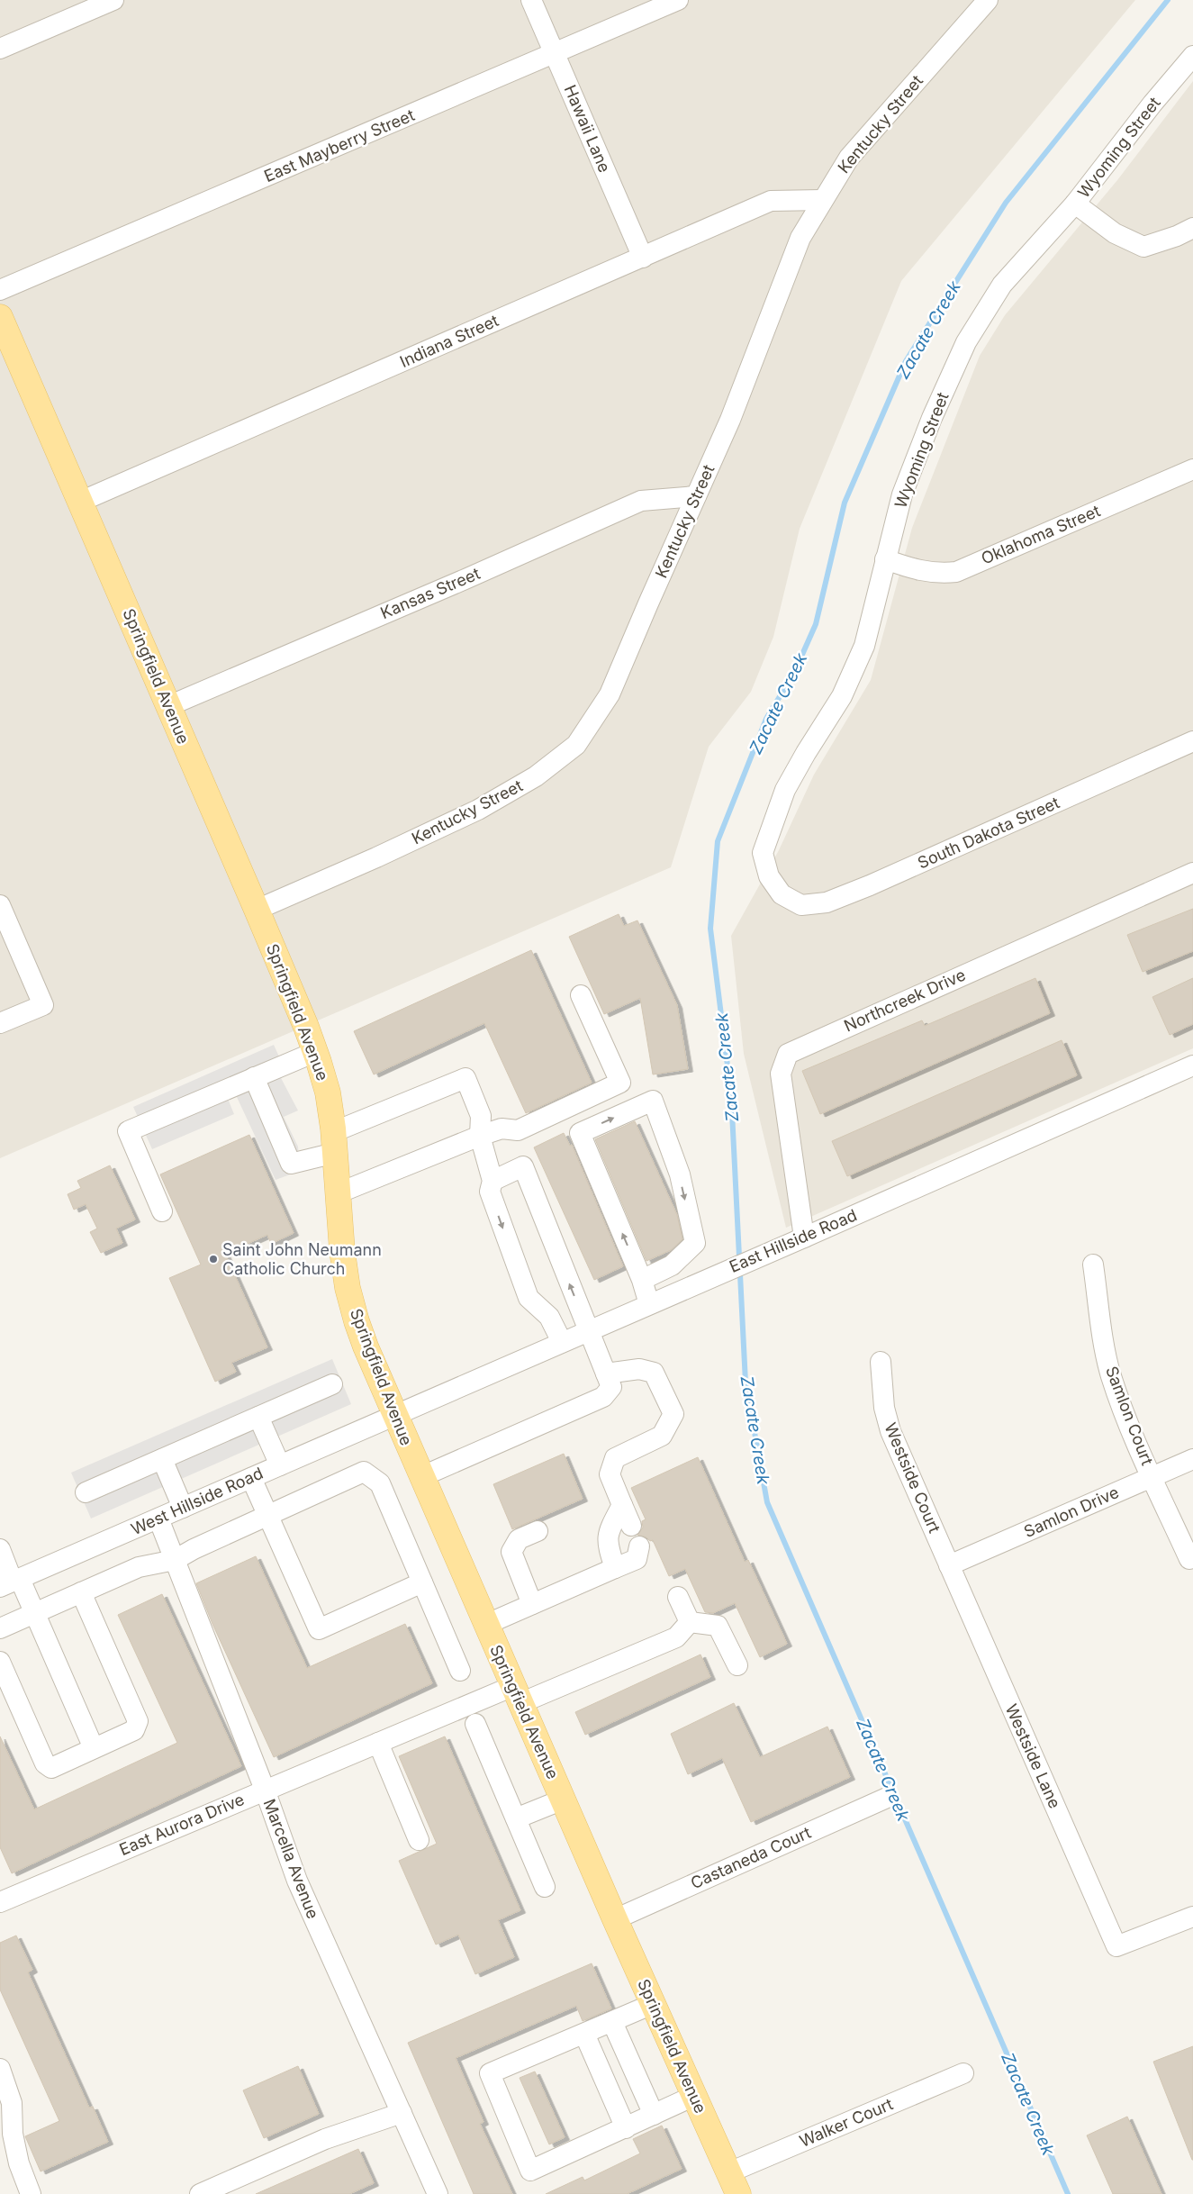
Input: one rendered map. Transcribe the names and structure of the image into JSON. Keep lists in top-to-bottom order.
{
  "streets": {
    "main road": ["Springfield Avenue"],
    "street": [
      "Kentucky Street",
      "Hawaii Lane",
      "East Mayberry Street",
      "Wyoming Street",
      "Indiana Street",
      "Oklahoma Street",
      "Kansas Street",
      "South Dakota Street",
      "Northcreek Drive",
      "East Hillside Road",
      "Samlon Court",
      "Westside Court",
      "West Hillside Road",
      "Samlon Drive",
      "Westside Lane",
      "East Aurora Drive",
      "Castaneda Court",
      "Marcella Avenue",
      "Walker Court"
    ]
  },
  "crossings": [
    ["Kentucky Street", "Indiana Street"],
    ["Kentucky Street", "Kansas Street"],
    ["Kentucky Street", "Springfield Avenue"],
    ["Hawaii Lane", "East Mayberry Street"],
    ["Hawaii Lane", "Indiana Street"],
    ["Wyoming Street", "Oklahoma Street"],
    ["Wyoming Street", "South Dakota Street"],
    ["Indiana Street", "Springfield Avenue"],
    ["Kansas Street", "Springfield Avenue"],
    ["Springfield Avenue", "East Hillside Road"],
    ["Springfield Avenue", "West Hillside Road"],
    ["Springfield Avenue", "East Aurora Drive"],
    ["Springfield Avenue", "Castaneda Court"],
    ["Springfield Avenue", "Walker Court"],
    ["Northcreek Drive", "East Hillside Road"],
    ["East Hillside Road", "West Hillside Road"],
    ["Samlon Court", "Samlon Drive"],
    ["Westside Court", "Samlon Drive"],
    ["Westside Court", "Westside Lane"],
    ["West Hillside Road", "Marcella Avenue"],
    ["Samlon Drive", "Westside Lane"],
    ["East Aurora Drive", "Marcella Avenue"]
  ],
  "water": ["Zacate Creek"],
  "places": ["Saint John Neumann Catholic Church"]
}
